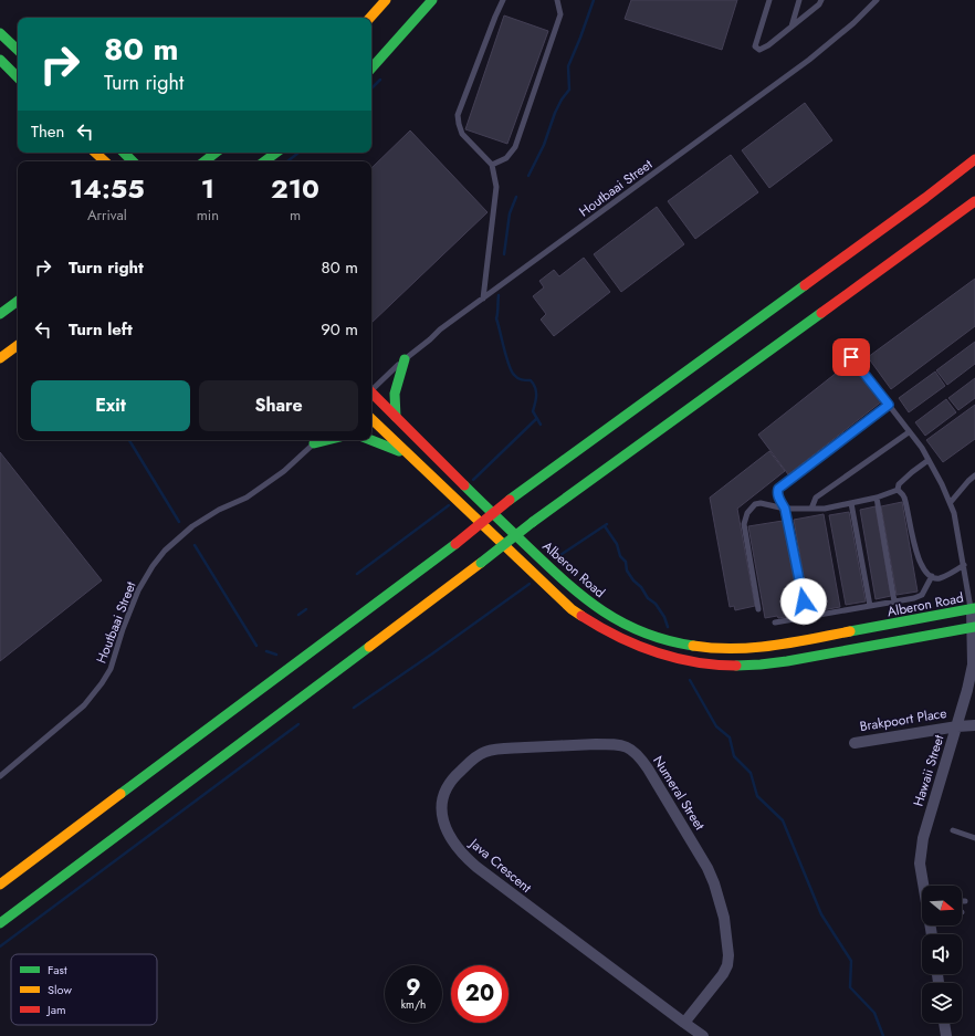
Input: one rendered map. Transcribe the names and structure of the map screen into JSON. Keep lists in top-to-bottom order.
{
  "streets": {
    "main road": ["Alberon Road"],
    "street": [
      "Brakpoort Place",
      "Hawaii Street",
      "Numeral Street",
      "Java Crescent"
    ],
    "lane": ["Houtbaai Street"]
  },
  "crossings": [
    ["Alberon Road", "Hawaii Street"],
    ["Brakpoort Place", "Hawaii Street"],
    ["Numeral Street", "Java Crescent"]
  ],
  "legend": ["Fast", "Slow", "Jam"],
  "north": "right",
  "page": {
    "turn": ["80 m", "Turn right"],
    "then": "Then",
    "eta": [
      "14:55",
      "Arrival",
      "1",
      "min",
      "210",
      "m"
    ],
    "list": [
      {
        "name": "Turn right",
        "value": "80 m"
      },
      {
        "name": "Turn left",
        "value": "90 m"
      }
    ],
    "buttons": ["Exit", "Share"],
    "speed": "9 km/h",
    "limit": "20"
  }
}
